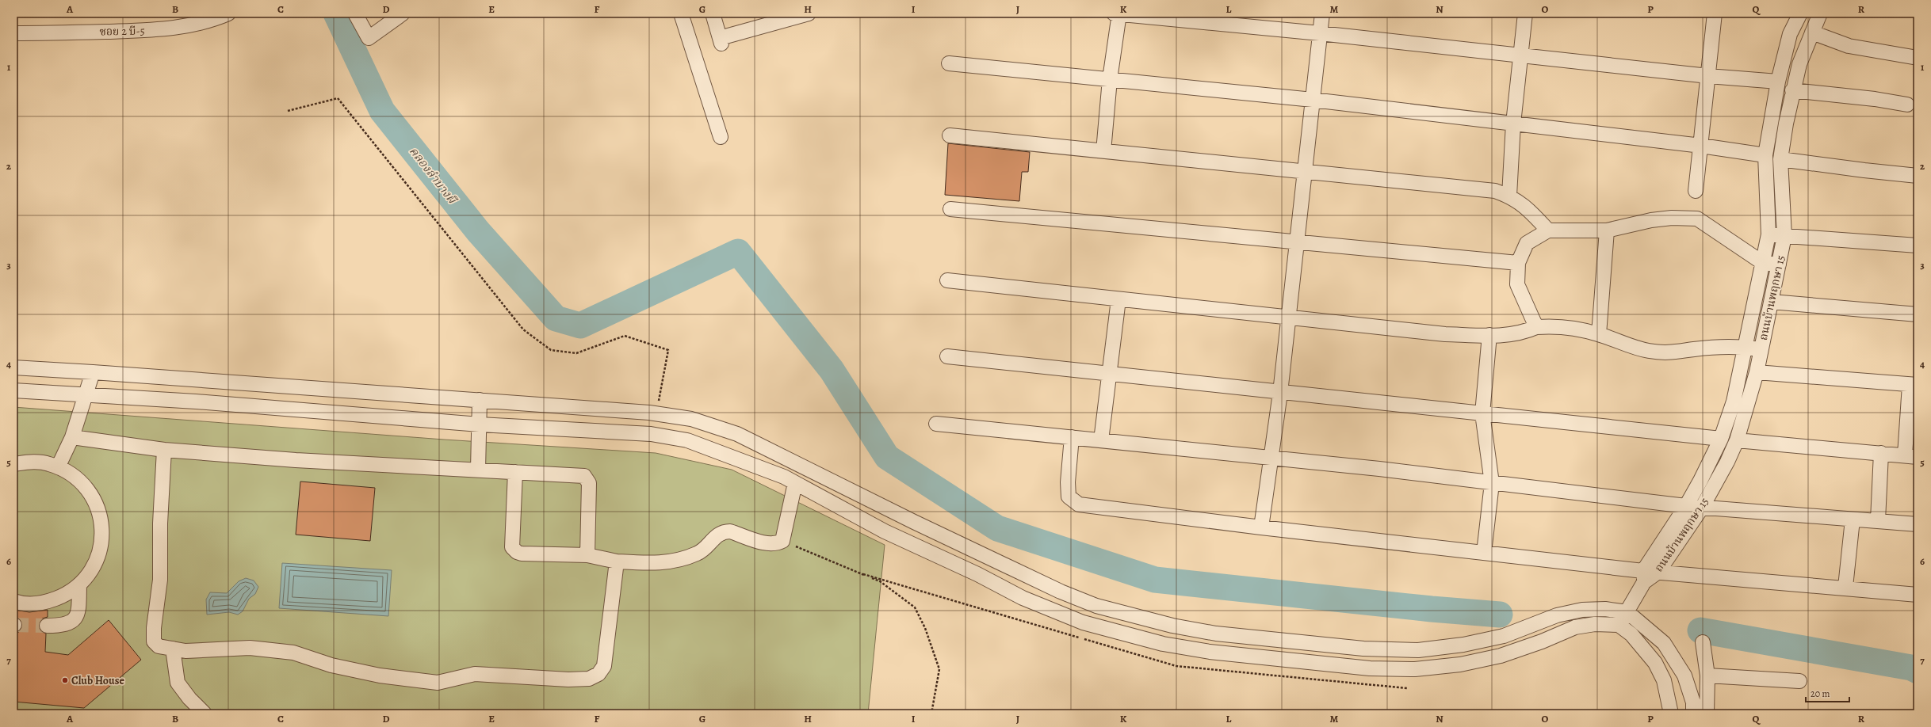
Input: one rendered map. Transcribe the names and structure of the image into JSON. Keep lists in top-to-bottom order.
{
  "streets": {
    "street": ["ซอย 2 บี-5", "ถนนบ้านพฤกษา 15"]
  },
  "water": ["คลองลำบางผี"],
  "places": ["Club House"],
  "scale_bar": "20 m",
  "grid": {
    "columns": [
      "A",
      "B",
      "C",
      "D",
      "E",
      "F",
      "G",
      "H",
      "I",
      "J",
      "K",
      "L",
      "M",
      "N",
      "O",
      "P",
      "Q",
      "R"
    ],
    "rows": [
      "1",
      "2",
      "3",
      "4",
      "5",
      "6",
      "7"
    ]
  }
}
